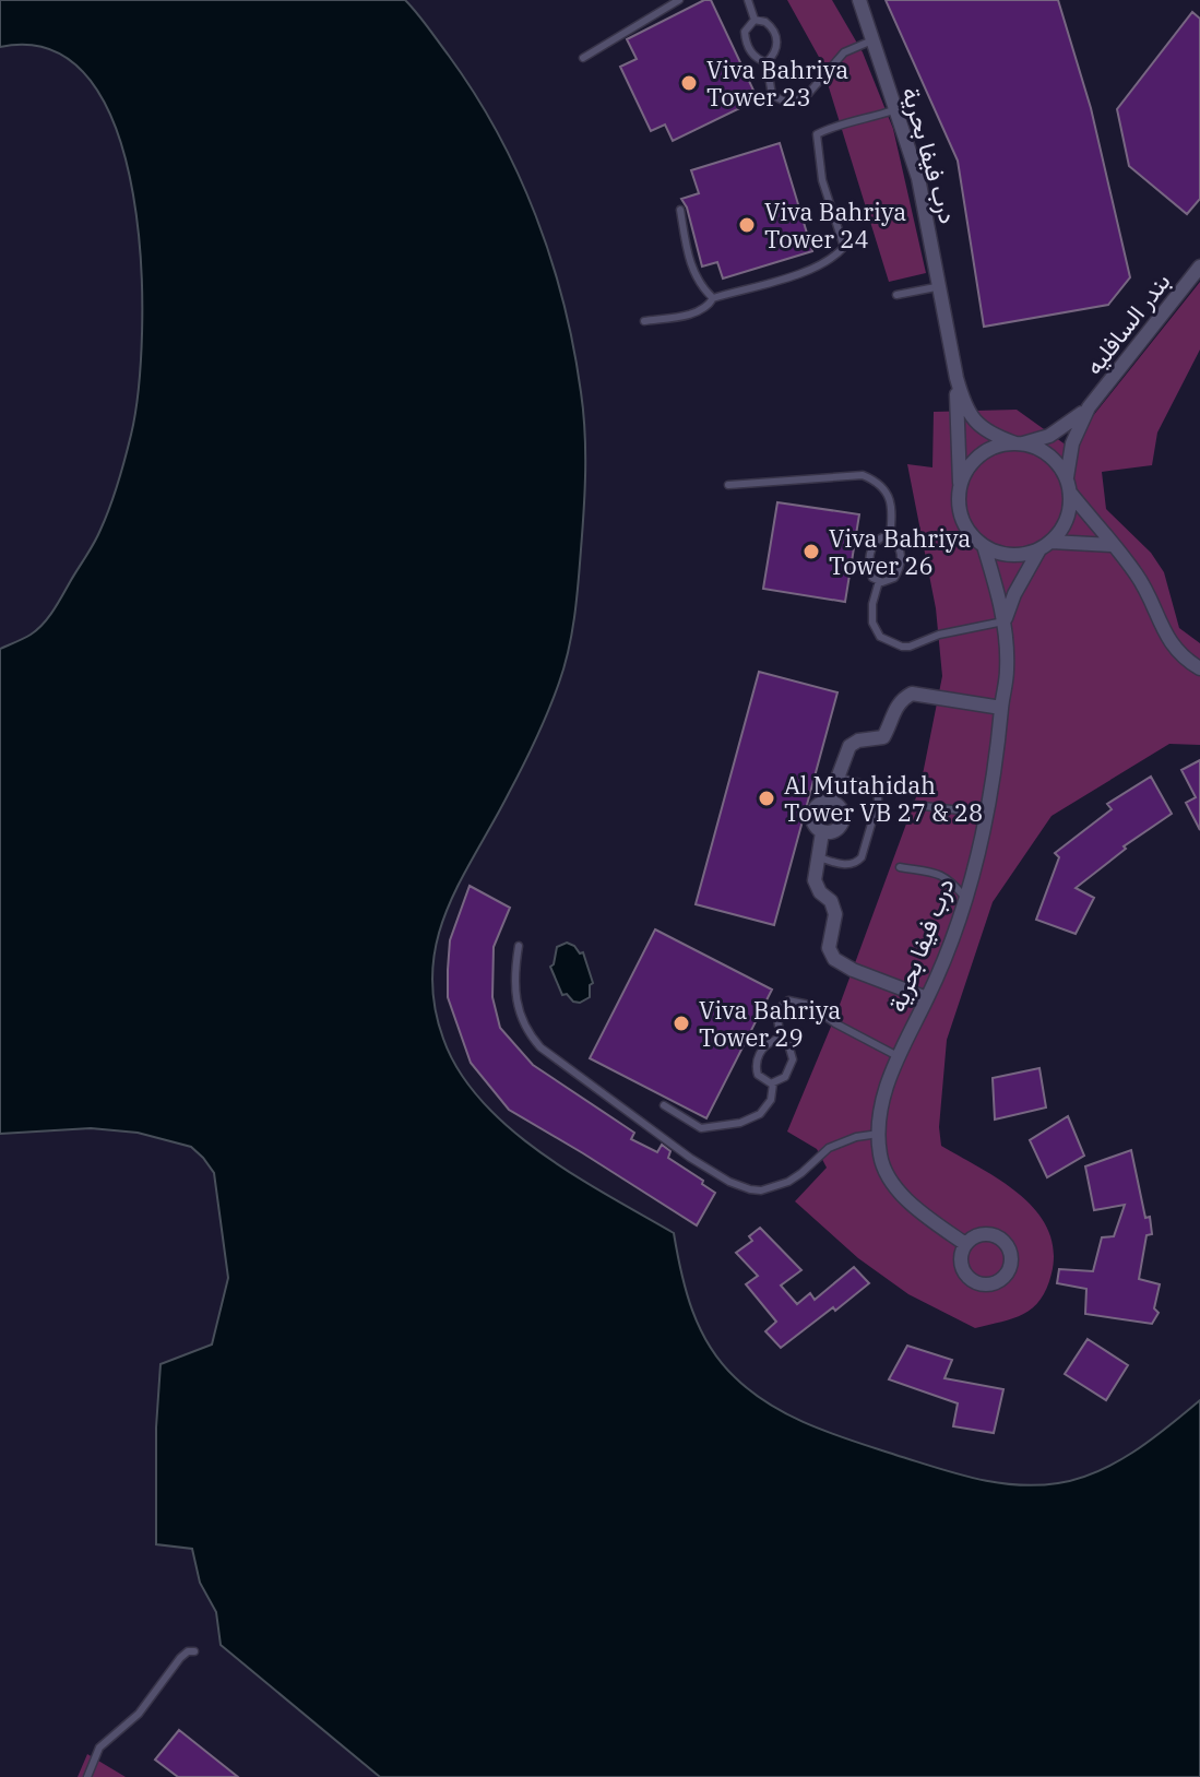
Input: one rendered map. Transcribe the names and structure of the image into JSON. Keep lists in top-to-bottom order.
{
  "streets": {
    "street": ["درب فيفا بحرية", "بندر السافليه"]
  },
  "crossings": [
    ["درب فيفا بحرية", "بندر السافليه"]
  ],
  "places": [
    "Viva Bahriya Tower 23",
    "Viva Bahriya Tower 24",
    "Viva Bahriya Tower 26",
    "Al Mutahidah Tower VB 27 & 28",
    "Viva Bahriya Tower 29"
  ]
}
